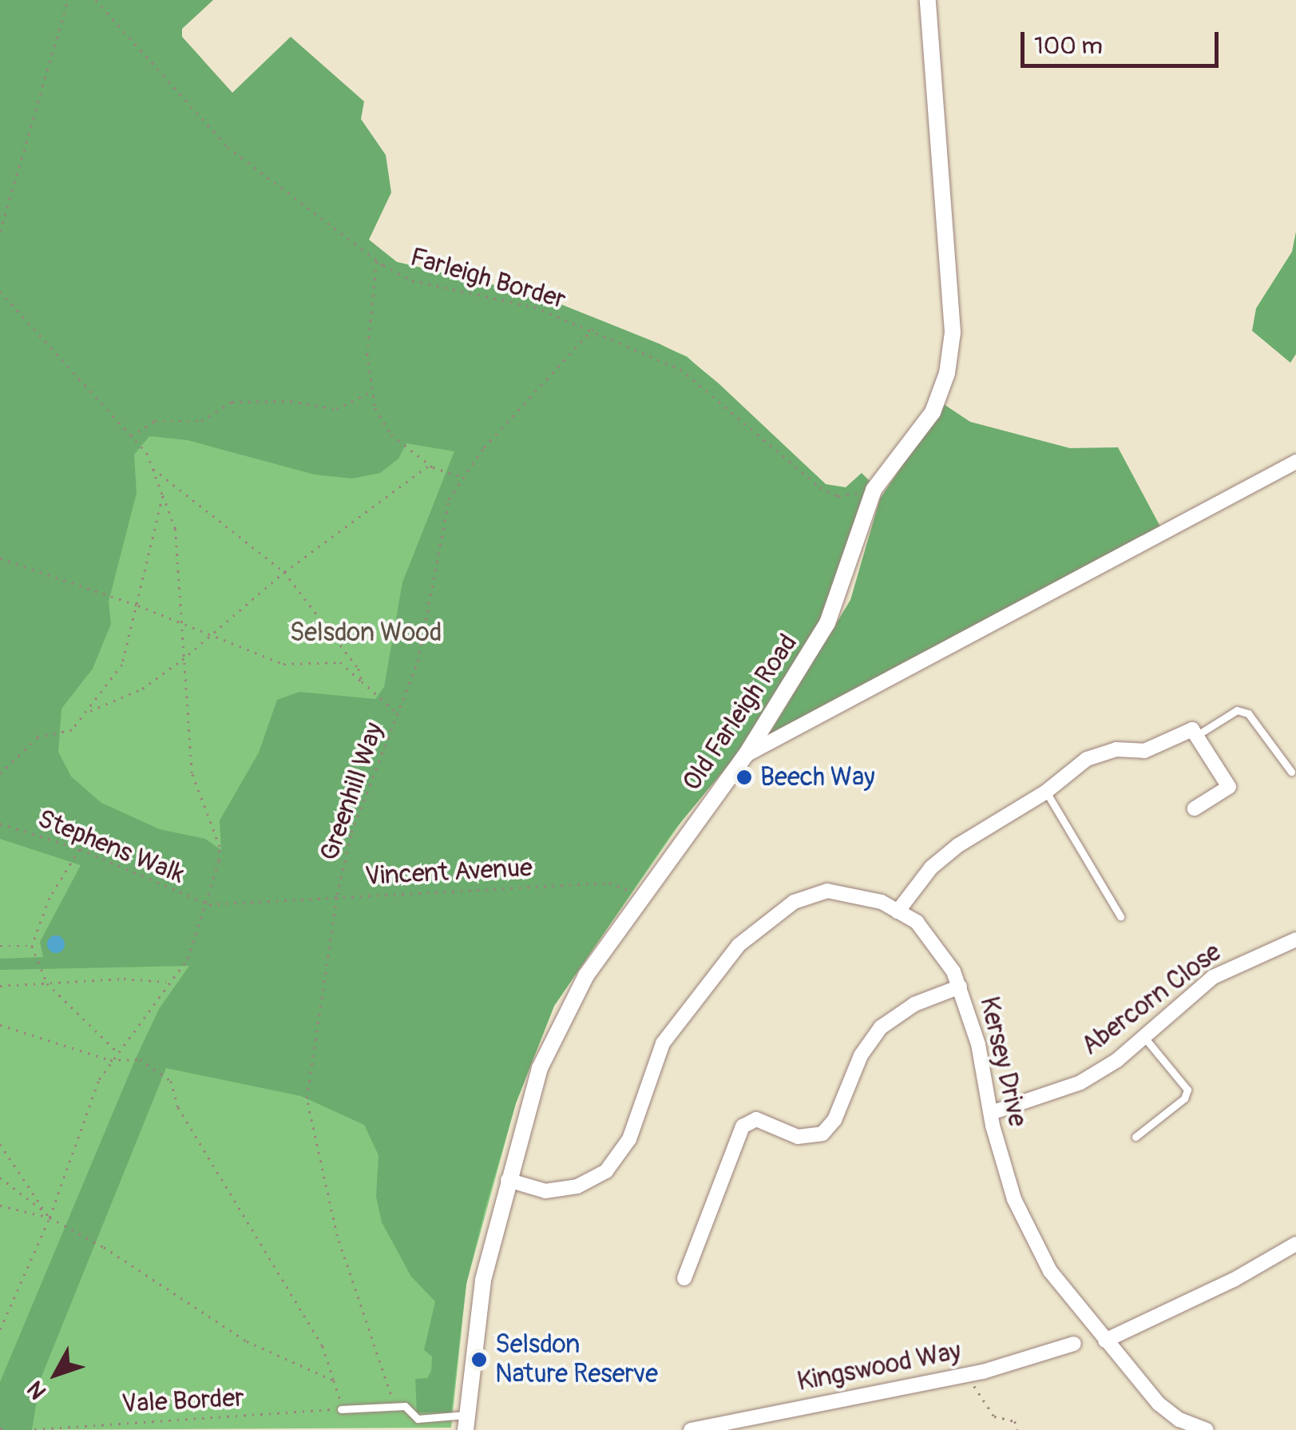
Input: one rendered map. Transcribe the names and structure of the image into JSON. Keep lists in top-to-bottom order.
{
  "streets": {
    "street": [
      "Old Farleigh Road",
      "Abercorn Close",
      "Kersey Drive",
      "Kingswood Way"
    ],
    "path": [
      "Farleigh Border",
      "Greenhill Way",
      "Stephens Walk",
      "Vincent Avenue",
      "Vale Border"
    ]
  },
  "crossings": [
    ["Farleigh Border", "Old Farleigh Road"],
    ["Farleigh Border", "Greenhill Way"],
    ["Old Farleigh Road", "Vincent Avenue"],
    ["Old Farleigh Road", "Kersey Drive"],
    ["Greenhill Way", "Vincent Avenue"],
    ["Stephens Walk", "Vincent Avenue"],
    ["Abercorn Close", "Kersey Drive"]
  ],
  "parks": ["Selsdon Wood"],
  "places": ["Beech Way", "Selsdon Nature Reserve"],
  "scale_bar": "100 m",
  "north": "bottom left"
}
